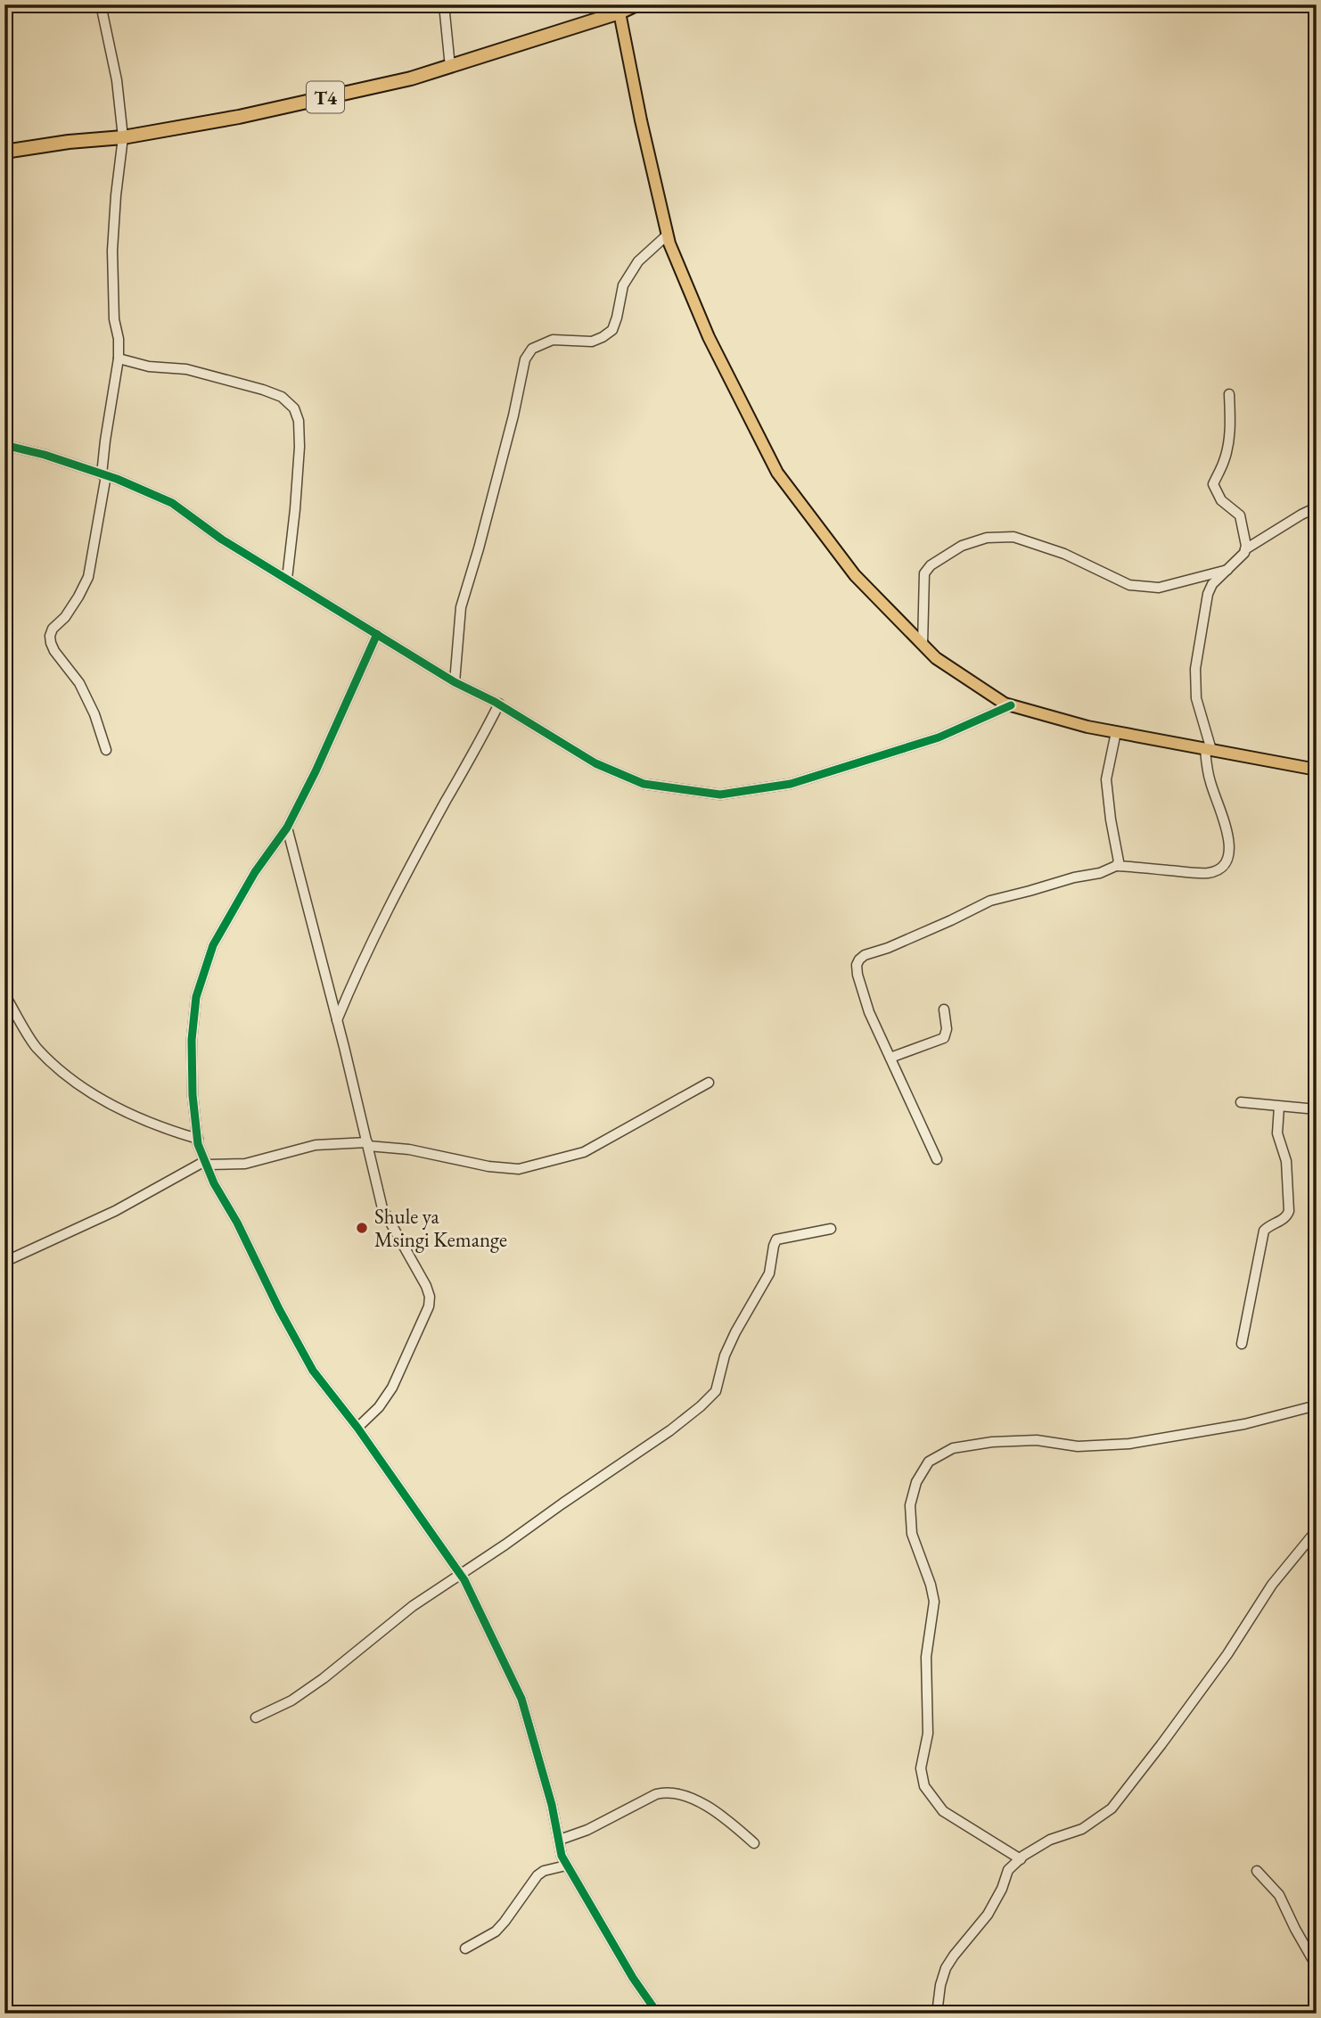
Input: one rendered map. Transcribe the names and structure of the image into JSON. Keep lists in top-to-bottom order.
{
  "streets": {
    "highway": ["T4"]
  },
  "places": ["Shule ya Msingi Kemange"]
}
